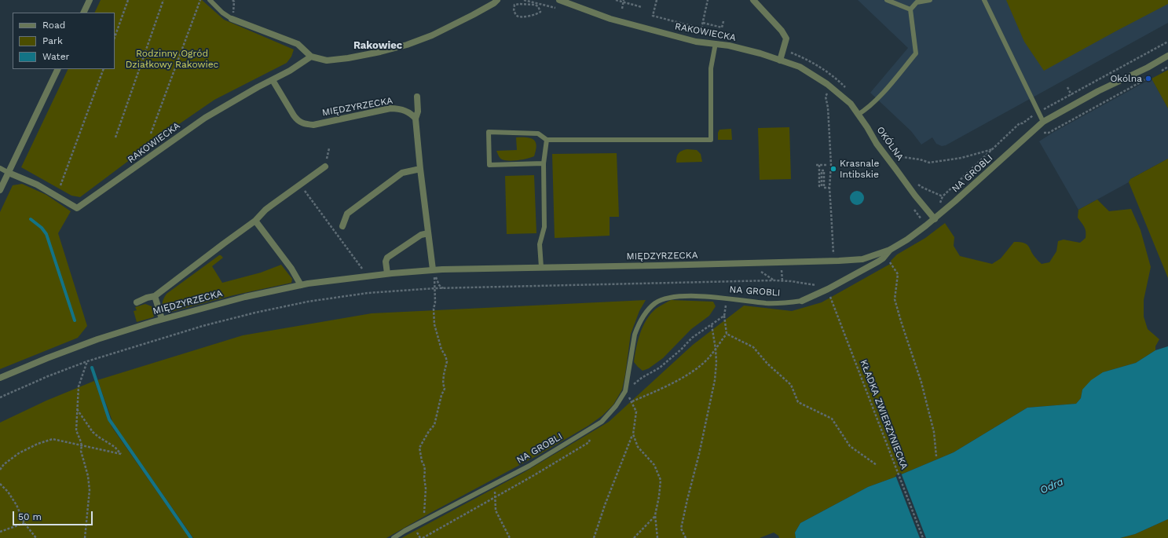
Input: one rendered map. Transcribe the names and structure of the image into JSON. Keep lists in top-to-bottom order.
{
  "streets": {
    "street": [
      "RAKOWIECKA",
      "MIĘDZYRZECKA",
      "OKÓLNA",
      "NA GROBLI"
    ],
    "path": ["KŁADKA ZWIERZYNIECKA"]
  },
  "crossings": [
    ["RAKOWIECKA", "MIĘDZYRZECKA"],
    ["RAKOWIECKA", "OKÓLNA"],
    ["MIĘDZYRZECKA", "NA GROBLI"],
    ["OKÓLNA", "NA GROBLI"]
  ],
  "districts": ["Rakowiec"],
  "water": ["Odra"],
  "parks": ["Rodzinny Ogród Działkowy Rakowiec"],
  "places": ["Okólna", "Krasnale Intibskie"],
  "legend": ["Road", "Park", "Water"],
  "scale_bar": "50 m"
}
